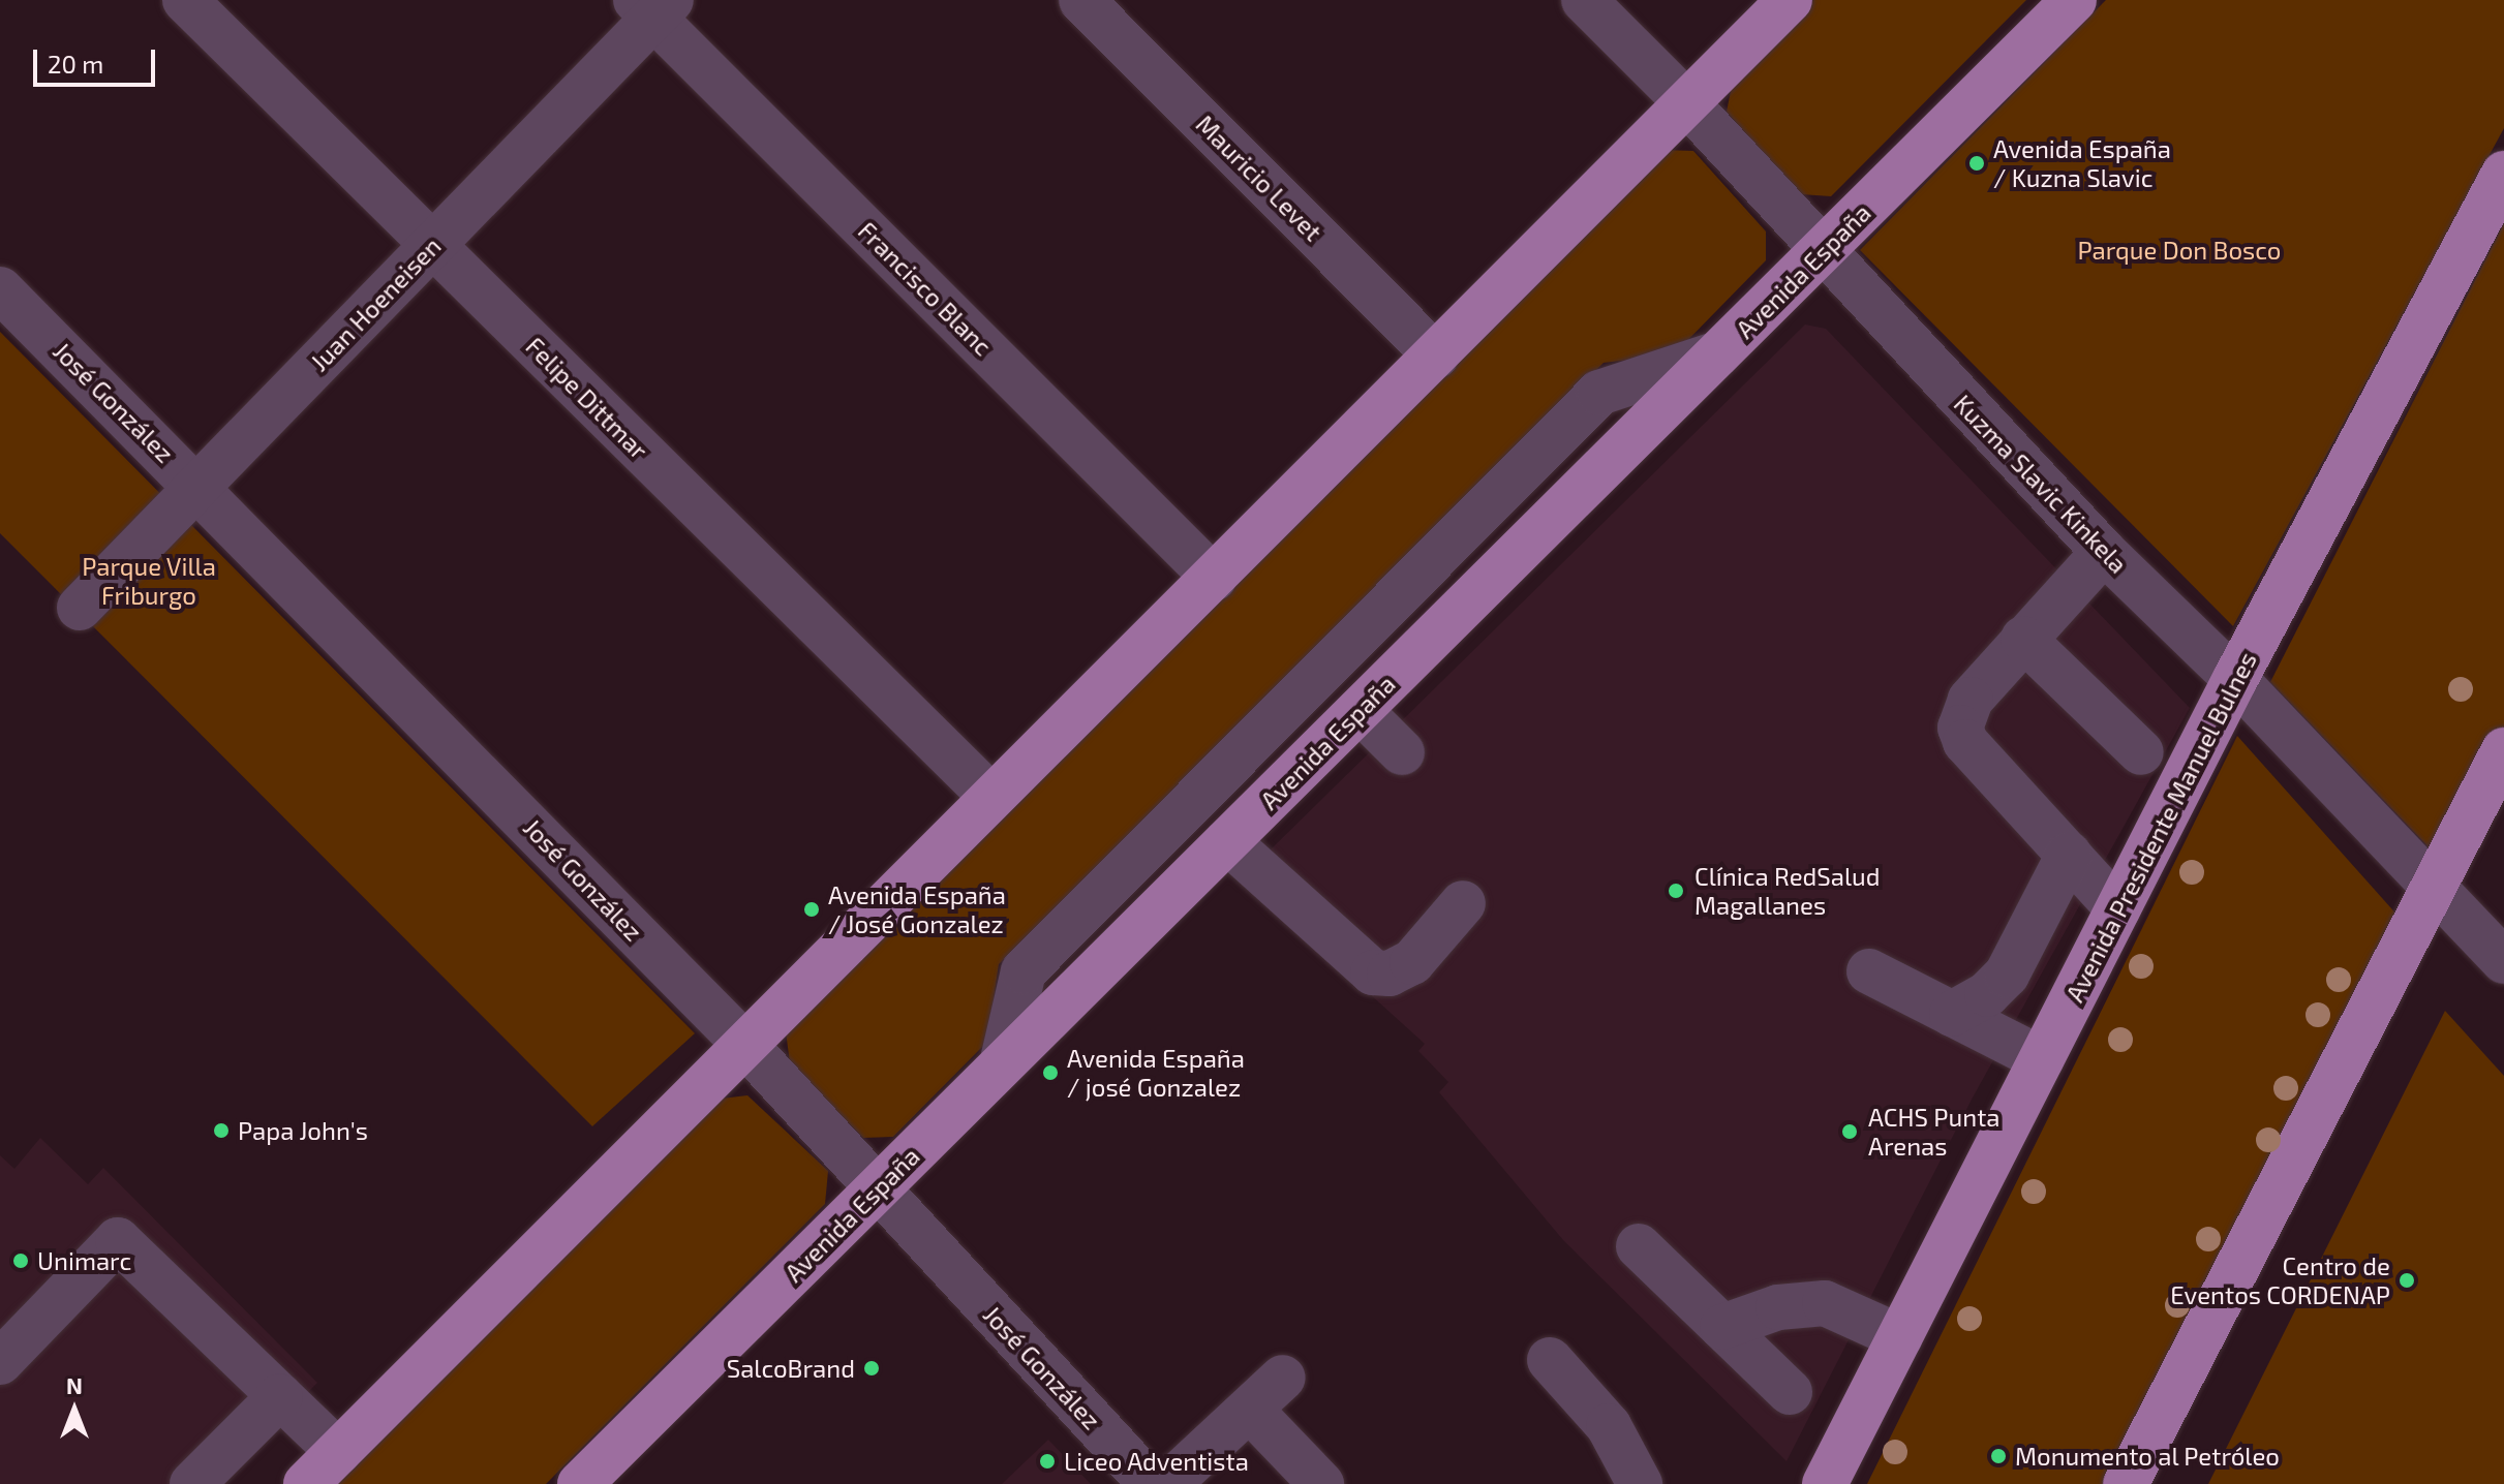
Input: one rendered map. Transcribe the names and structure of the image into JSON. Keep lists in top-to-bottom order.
{
  "streets": {
    "main road": ["Avenida España", "Avenida Presidente Manuel Bulnes"],
    "street": [
      "Mauricio Levet",
      "Francisco Blanc",
      "Juan Hoeneisen",
      "Felipe Dittmar",
      "José González",
      "Kuzma Slavic Kinkela"
    ]
  },
  "crossings": [
    ["Avenida España", "José González"],
    ["Avenida España", "Kuzma Slavic Kinkela"],
    ["Francisco Blanc", "Juan Hoeneisen"],
    ["Juan Hoeneisen", "Felipe Dittmar"],
    ["Juan Hoeneisen", "José González"],
    ["Kuzma Slavic Kinkela", "Avenida Presidente Manuel Bulnes"]
  ],
  "parks": ["Parque Don Bosco", "Parque Villa Friburgo"],
  "places": [
    "Avenida España / Kuzna Slavic",
    "Clínica RedSalud Magallanes",
    "Avenida España / José Gonzalez",
    "Avenida España / josé Gonzalez",
    "Papa John's",
    "ACHS Punta Arenas",
    "Unimarc",
    "Centro de Eventos CORDENAP",
    "SalcoBrand",
    "Monumento al Petróleo",
    "Liceo Adventista"
  ],
  "scale_bar": "20 m",
  "north": "top"
}
